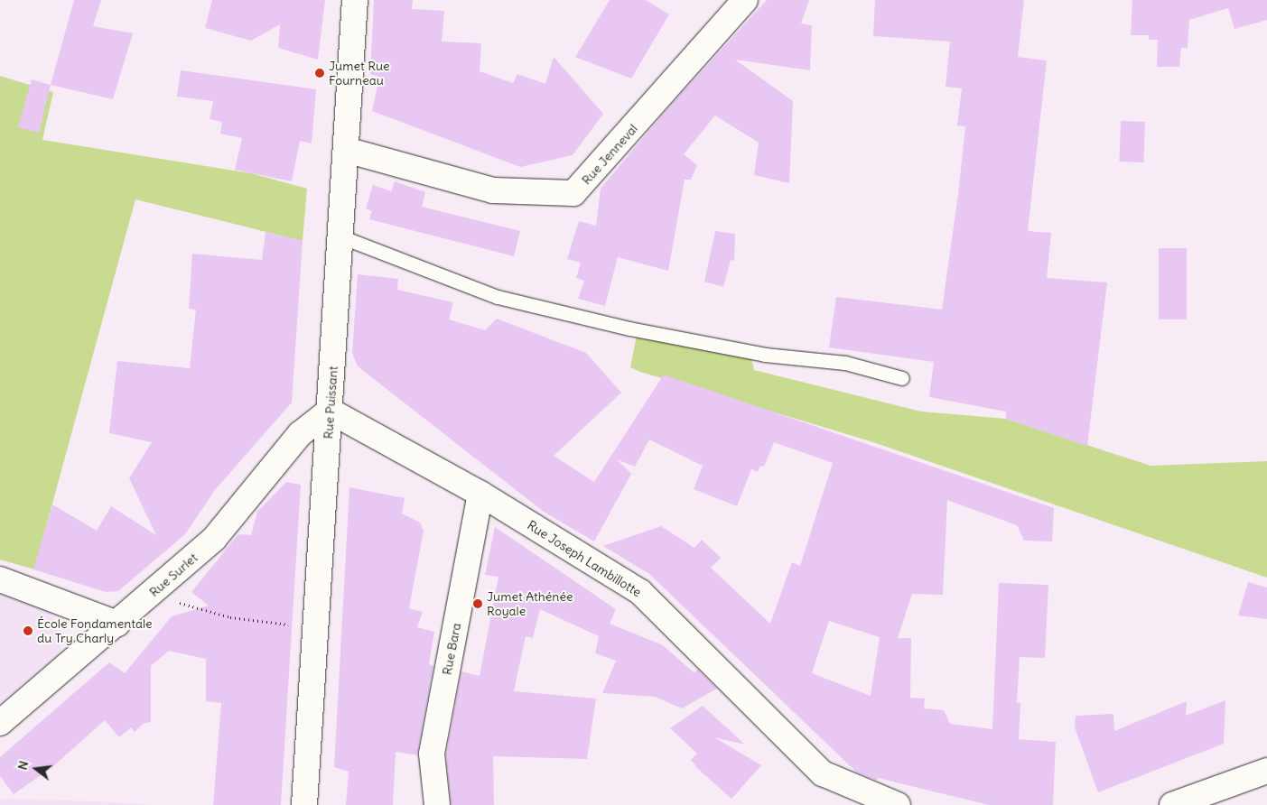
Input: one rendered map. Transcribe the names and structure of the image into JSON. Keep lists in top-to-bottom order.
{
  "streets": {
    "street": [
      "Rue Jenneval",
      "Rue Puissant",
      "Rue Joseph Lambillotte",
      "Rue Surlet",
      "Rue Bara"
    ]
  },
  "crossings": [
    ["Rue Jenneval", "Rue Puissant"],
    ["Rue Puissant", "Rue Joseph Lambillotte"],
    ["Rue Puissant", "Rue Surlet"],
    ["Rue Joseph Lambillotte", "Rue Surlet"],
    ["Rue Joseph Lambillotte", "Rue Bara"]
  ],
  "places": ["Jumet Rue Fourneau", "Jumet Athénée Royale", "École Fondamentale du Try Charly"],
  "north": "left"
}
